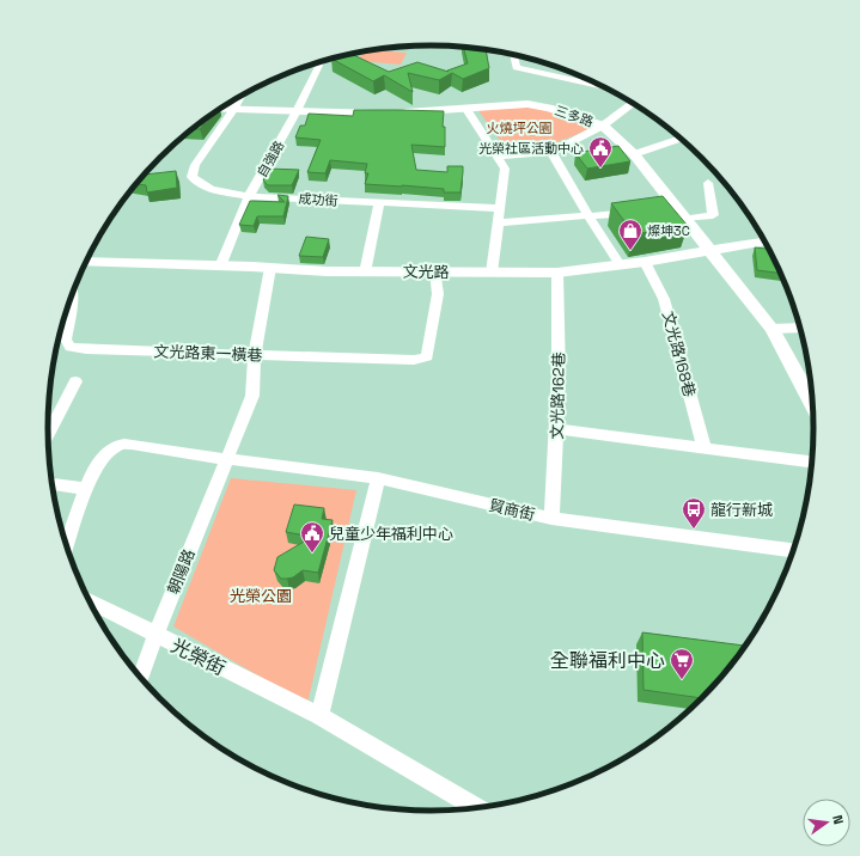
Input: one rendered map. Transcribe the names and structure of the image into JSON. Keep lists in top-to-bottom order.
{
  "streets": {
    "street": [
      "三多路",
      "自強路",
      "成功街",
      "文光路",
      "文光路東一橫巷",
      "文光路168巷",
      "文光路162巷",
      "貿商街",
      "朝陽路",
      "光榮街"
    ]
  },
  "crossings": [
    ["三多路", "自強路"],
    ["三多路", "成功街"],
    ["三多路", "文光路"],
    ["自強路", "成功街"],
    ["自強路", "文光路"],
    ["文光路", "文光路東一橫巷"],
    ["文光路", "文光路168巷"],
    ["文光路", "文光路162巷"],
    ["文光路162巷", "貿商街"],
    ["貿商街", "朝陽路"],
    ["朝陽路", "光榮街"]
  ],
  "parks": ["火燒坪公園", "光榮公園"],
  "places": {
    "public building": ["光榮社區活動中心", "兒童少年福利中心"],
    "shop": ["燦坤3C"],
    "bus stop": ["龍行新城"],
    "supermarket": ["全聯福利中心"]
  },
  "north": "right"
}
